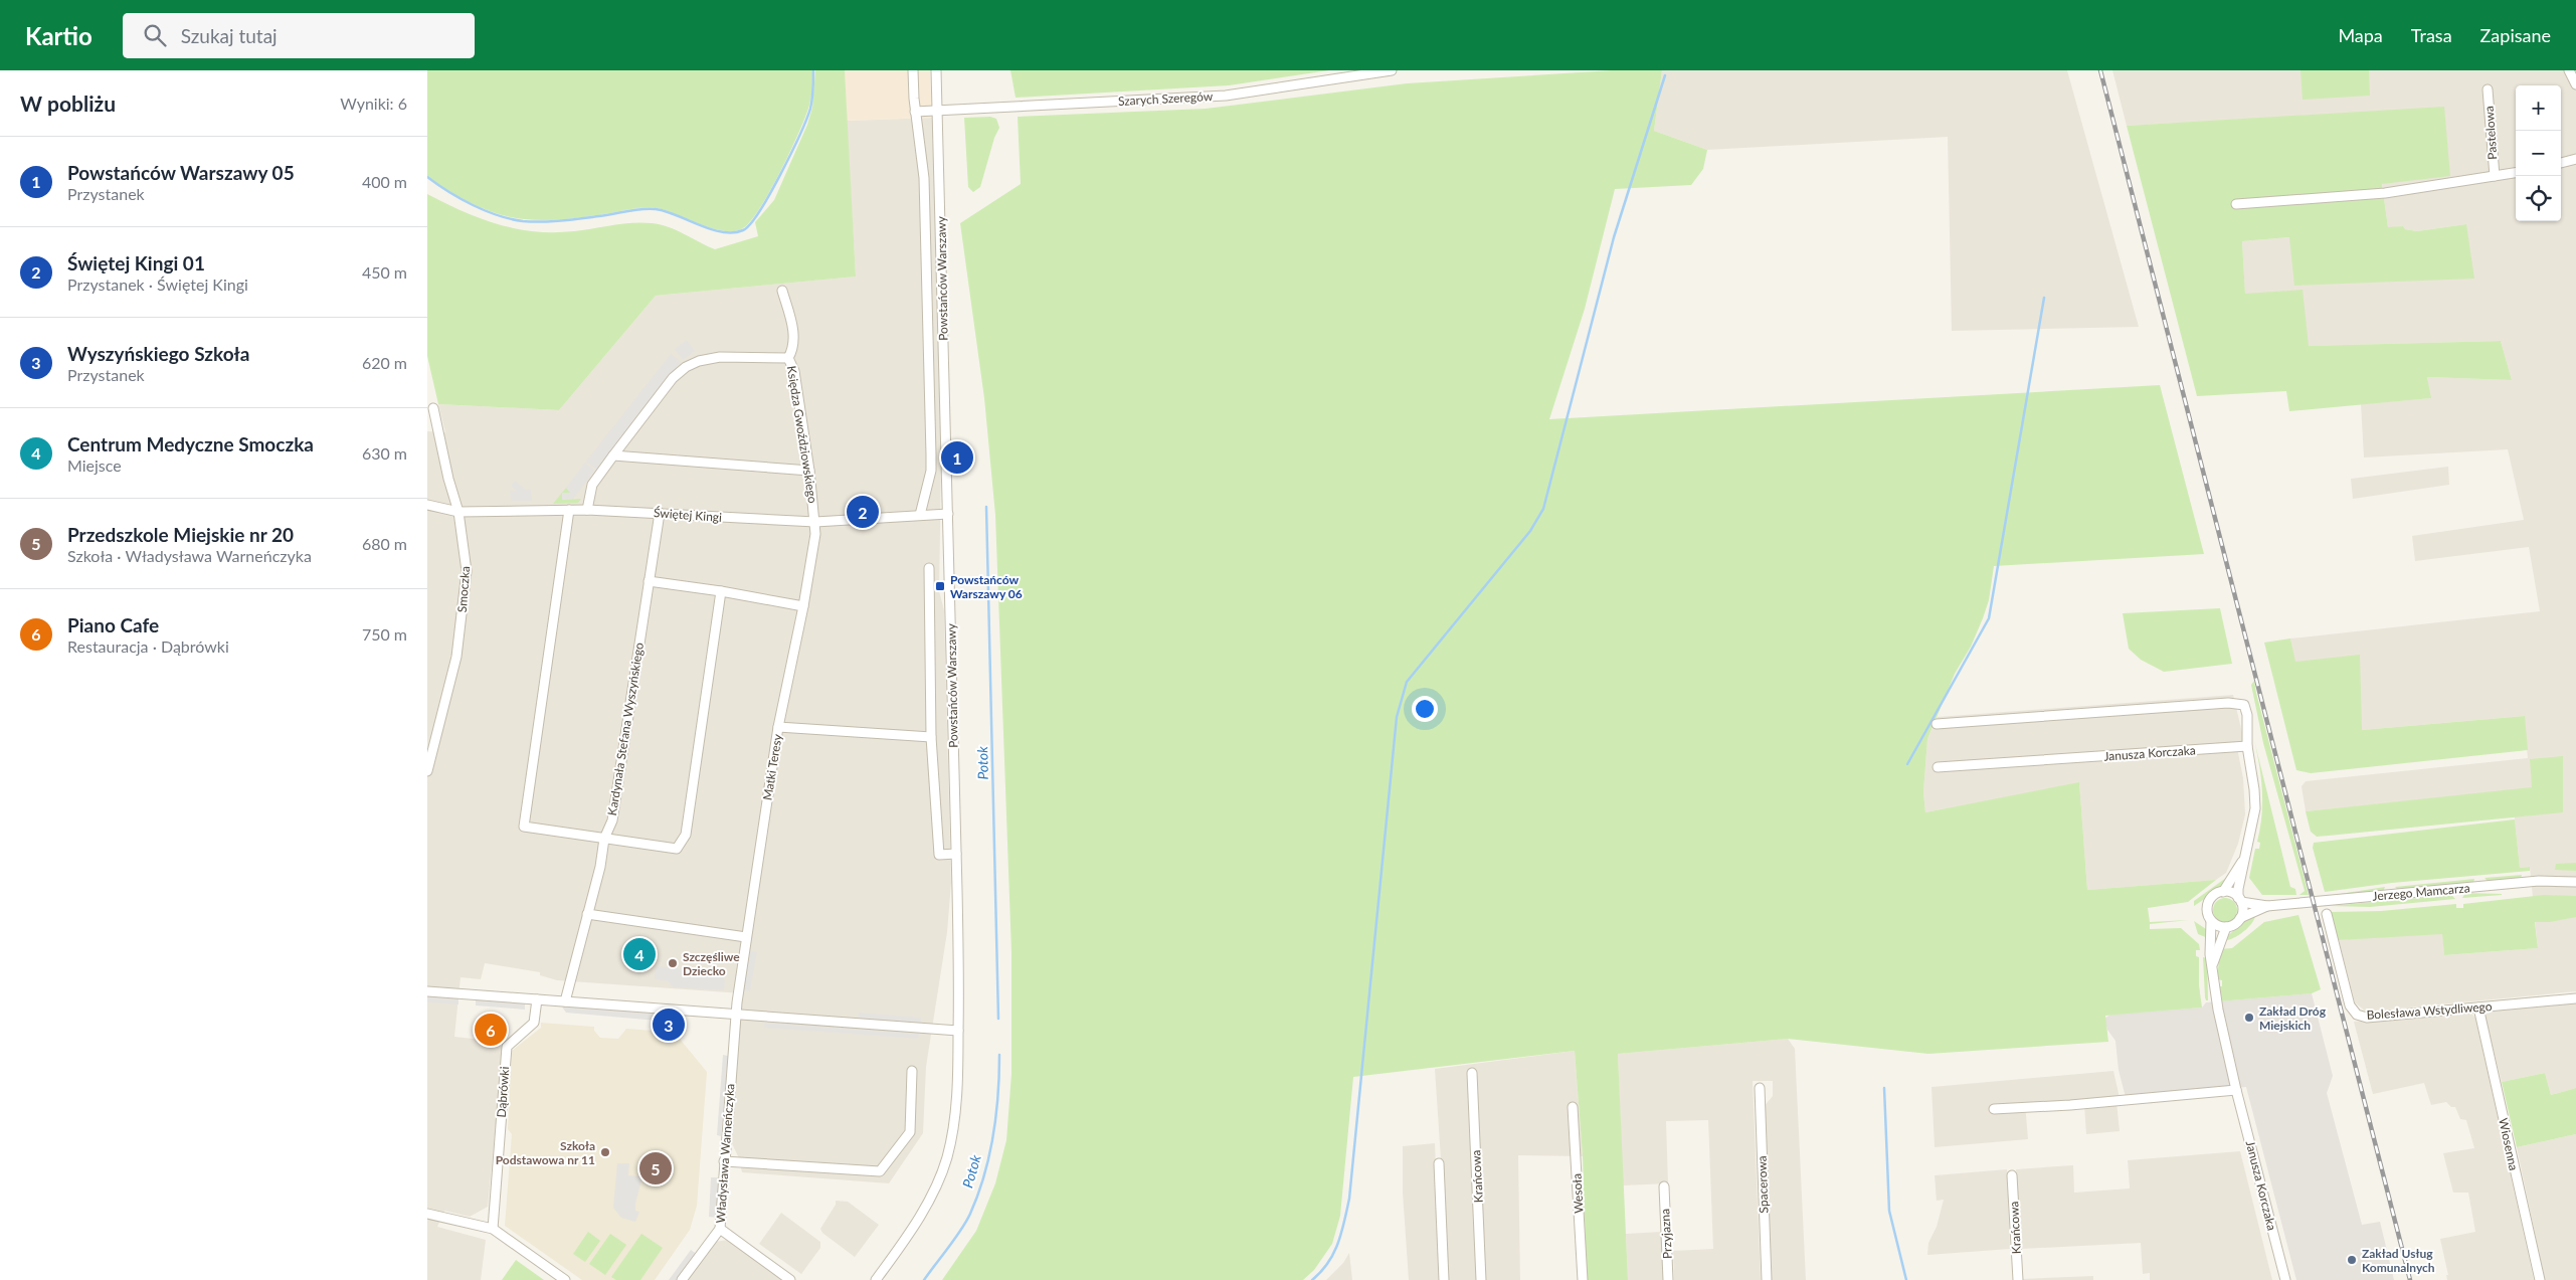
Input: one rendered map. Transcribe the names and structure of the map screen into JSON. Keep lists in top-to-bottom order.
{
  "streets": {
    "street": [
      "Szarych Szeregów",
      "Pastelowa",
      "Powstańców Warszawy",
      "Księdza Gwoździowskiego",
      "Świętej Kingi",
      "Smoczka",
      "Kardynała Stefana Wyszyńskiego",
      "Janusza Korczaka",
      "Matki Teresy",
      "Jerzego Mamcarza",
      "Bolesława Wstydliwego",
      "Dąbrówki",
      "Wiosenna",
      "Władysława Warneńczyka",
      "Krańcowa",
      "Spacerowa",
      "Wesoła",
      "Przyjazna"
    ]
  },
  "crossings": [
    ["Szarych Szeregów", "Powstańców Warszawy"],
    ["Powstańców Warszawy", "Świętej Kingi"],
    ["Księdza Gwoździowskiego", "Świętej Kingi"],
    ["Księdza Gwoździowskiego", "Matki Teresy"],
    ["Świętej Kingi", "Smoczka"],
    ["Świętej Kingi", "Kardynała Stefana Wyszyńskiego"],
    ["Świętej Kingi", "Matki Teresy"],
    ["Janusza Korczaka", "Jerzego Mamcarza"],
    ["Matki Teresy", "Władysława Warneńczyka"],
    ["Bolesława Wstydliwego", "Wiosenna"]
  ],
  "water": ["Potok"],
  "places": {
    "transit": ["Powstańców Warszawy 06"],
    "other": [
      "Szczęśliwe Dziecko",
      "Zakład Dróg Miejskich",
      "Szkoła Podstawowa nr 11",
      "Zakład Usług Komunalnych"
    ]
  },
  "page": {
    "header": "Kartio",
    "search": "Szukaj tutaj",
    "nav": ["Mapa", "Trasa", "Zapisane"],
    "heading": ["W pobliżu", "Wyniki: 6"],
    "map_buttons": ["+", "−"],
    "list": [
      {
        "mark": "1",
        "name": "Powstańców Warszawy 05",
        "note": "Przystanek",
        "value": "400 m"
      },
      {
        "mark": "2",
        "name": "Świętej Kingi 01",
        "note": "Przystanek · Świętej Kingi",
        "value": "450 m"
      },
      {
        "mark": "3",
        "name": "Wyszyńskiego Szkoła",
        "note": "Przystanek",
        "value": "620 m"
      },
      {
        "mark": "4",
        "name": "Centrum Medyczne Smoczka",
        "note": "Miejsce",
        "value": "630 m"
      },
      {
        "mark": "5",
        "name": "Przedszkole Miejskie nr 20",
        "note": "Szkoła · Władysława Warneńczyka",
        "value": "680 m"
      },
      {
        "mark": "6",
        "name": "Piano Cafe",
        "note": "Restauracja · Dąbrówki",
        "value": "750 m"
      }
    ],
    "pins": [
      "1",
      "2",
      "4",
      "3",
      "6",
      "5"
    ]
  }
}
